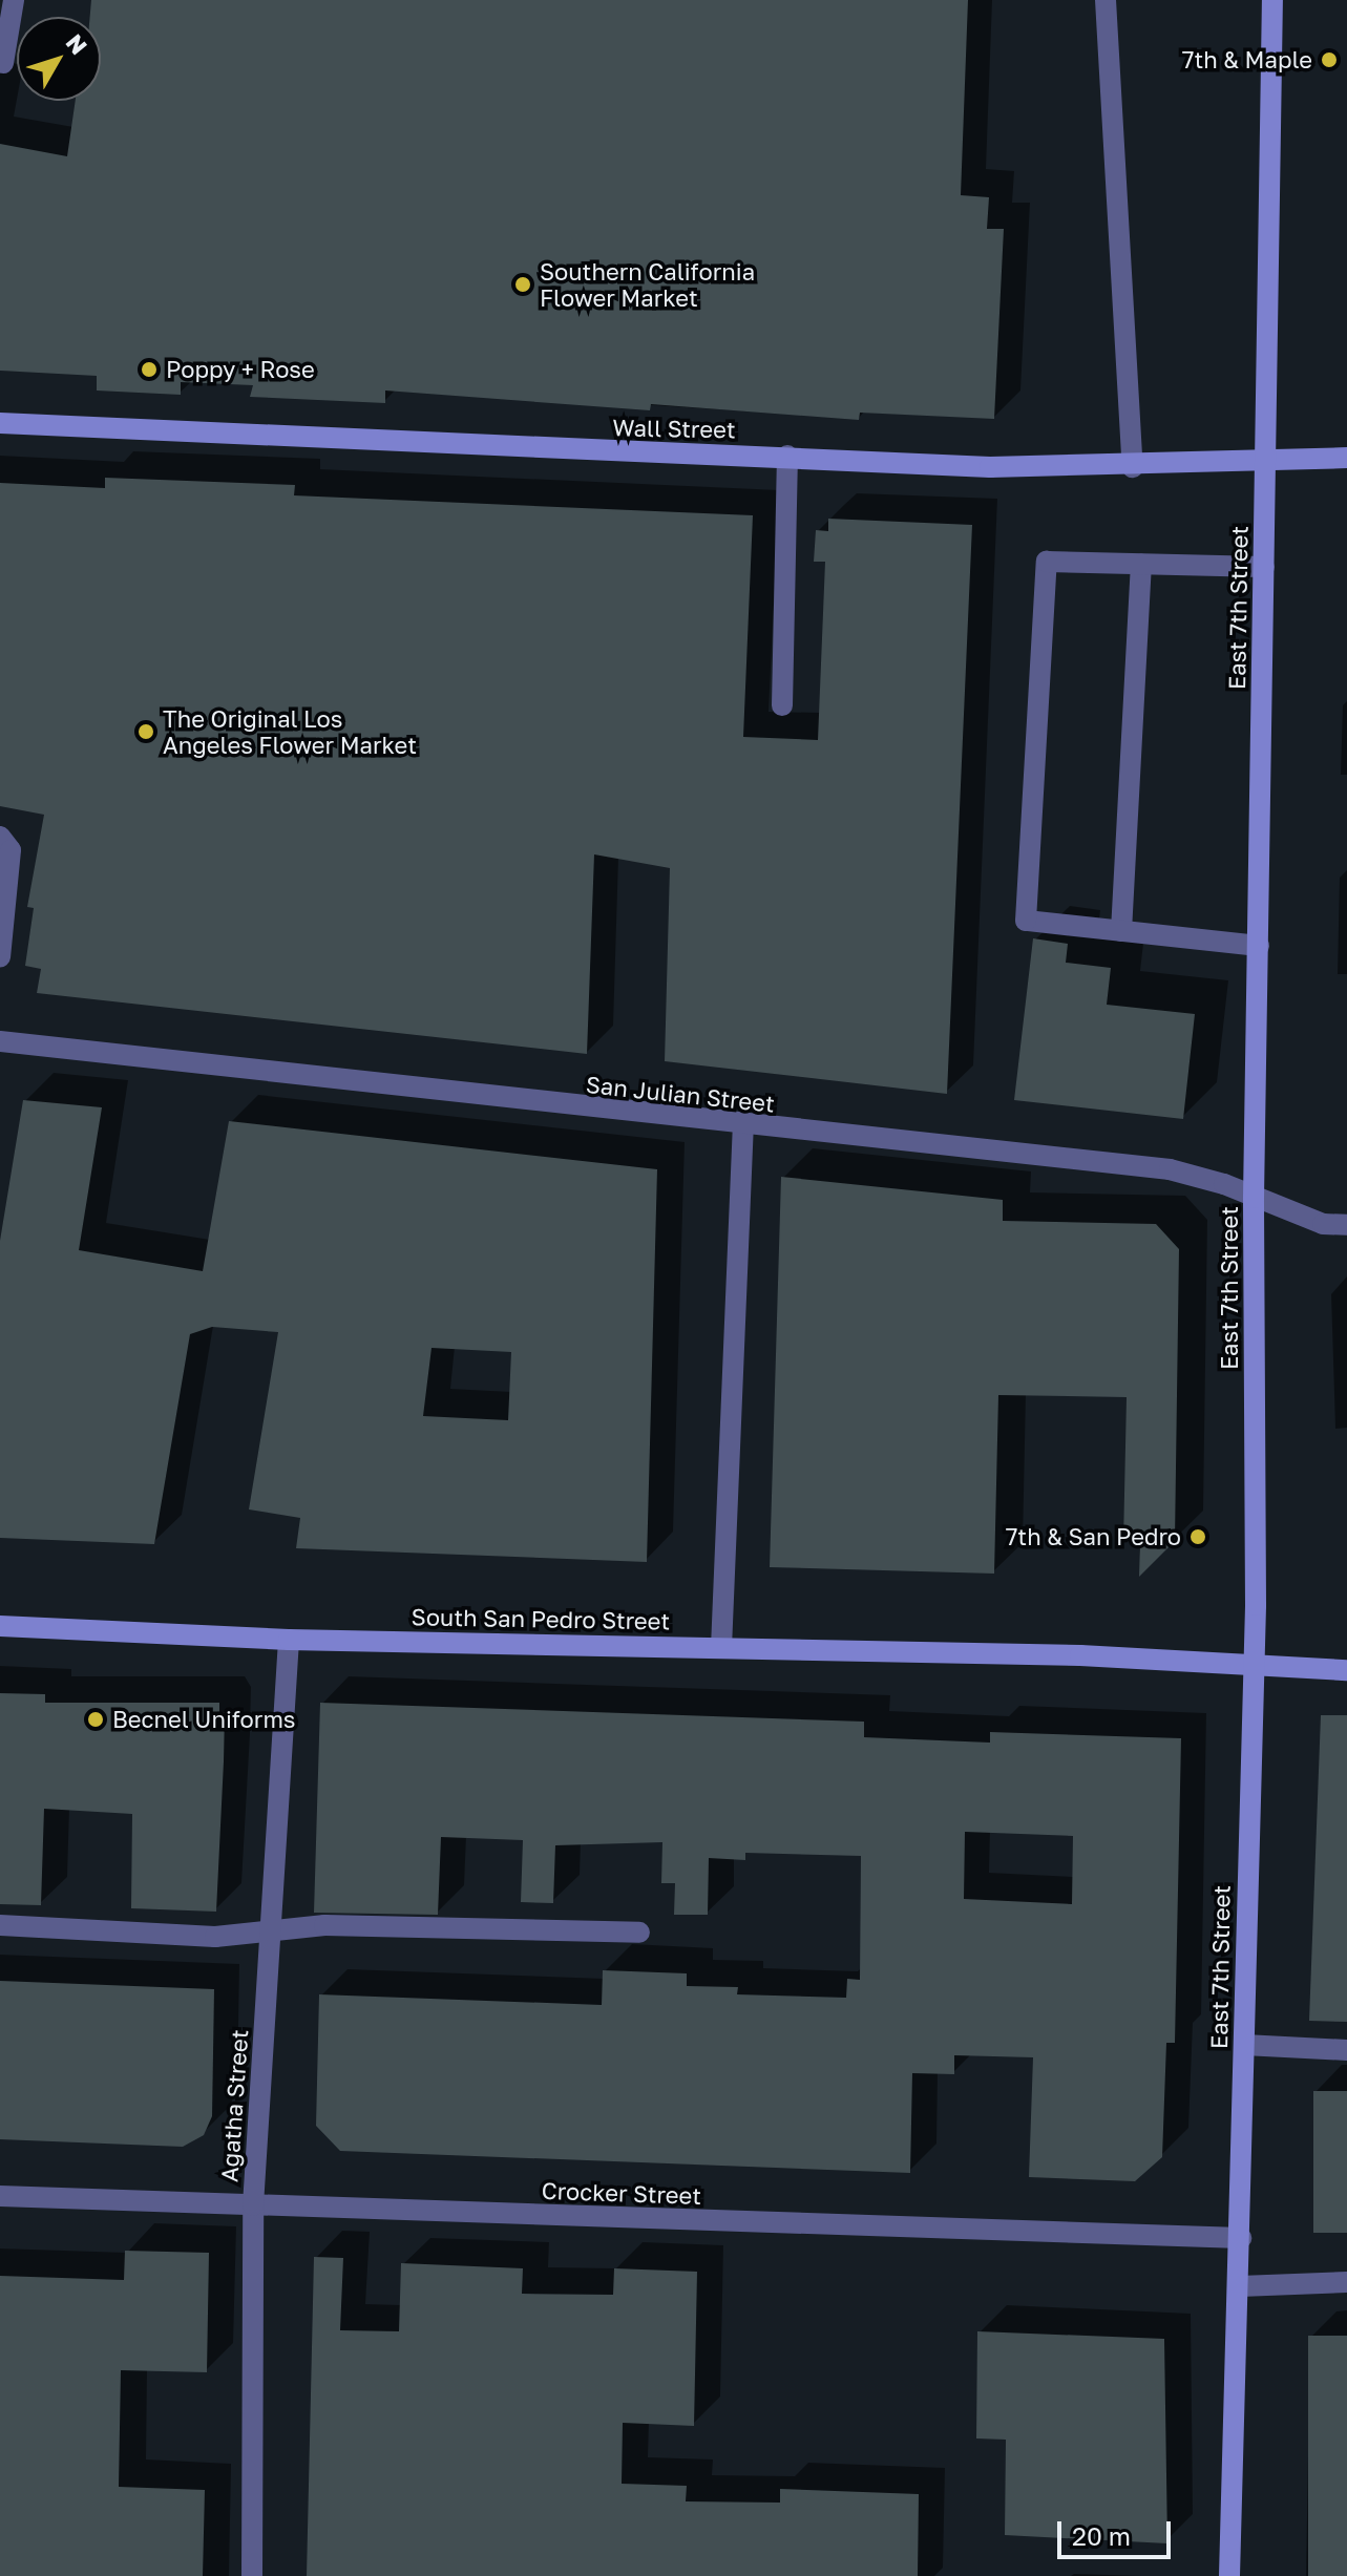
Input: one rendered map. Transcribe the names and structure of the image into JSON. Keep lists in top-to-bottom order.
{
  "streets": {
    "main road": ["Wall Street", "East 7th Street", "South San Pedro Street"],
    "street": ["San Julian Street", "Agatha Street", "Crocker Street"]
  },
  "crossings": [
    ["Wall Street", "East 7th Street"],
    ["East 7th Street", "San Julian Street"],
    ["East 7th Street", "South San Pedro Street"],
    ["East 7th Street", "Crocker Street"],
    ["South San Pedro Street", "Agatha Street"],
    ["Agatha Street", "Crocker Street"]
  ],
  "places": [
    "7th & Maple",
    "Southern California Flower Market",
    "Poppy + Rose",
    "The Original Los Angeles Flower Market",
    "7th & San Pedro",
    "Becnel Uniforms"
  ],
  "scale_bar": "20 m",
  "north": "top right"
}
